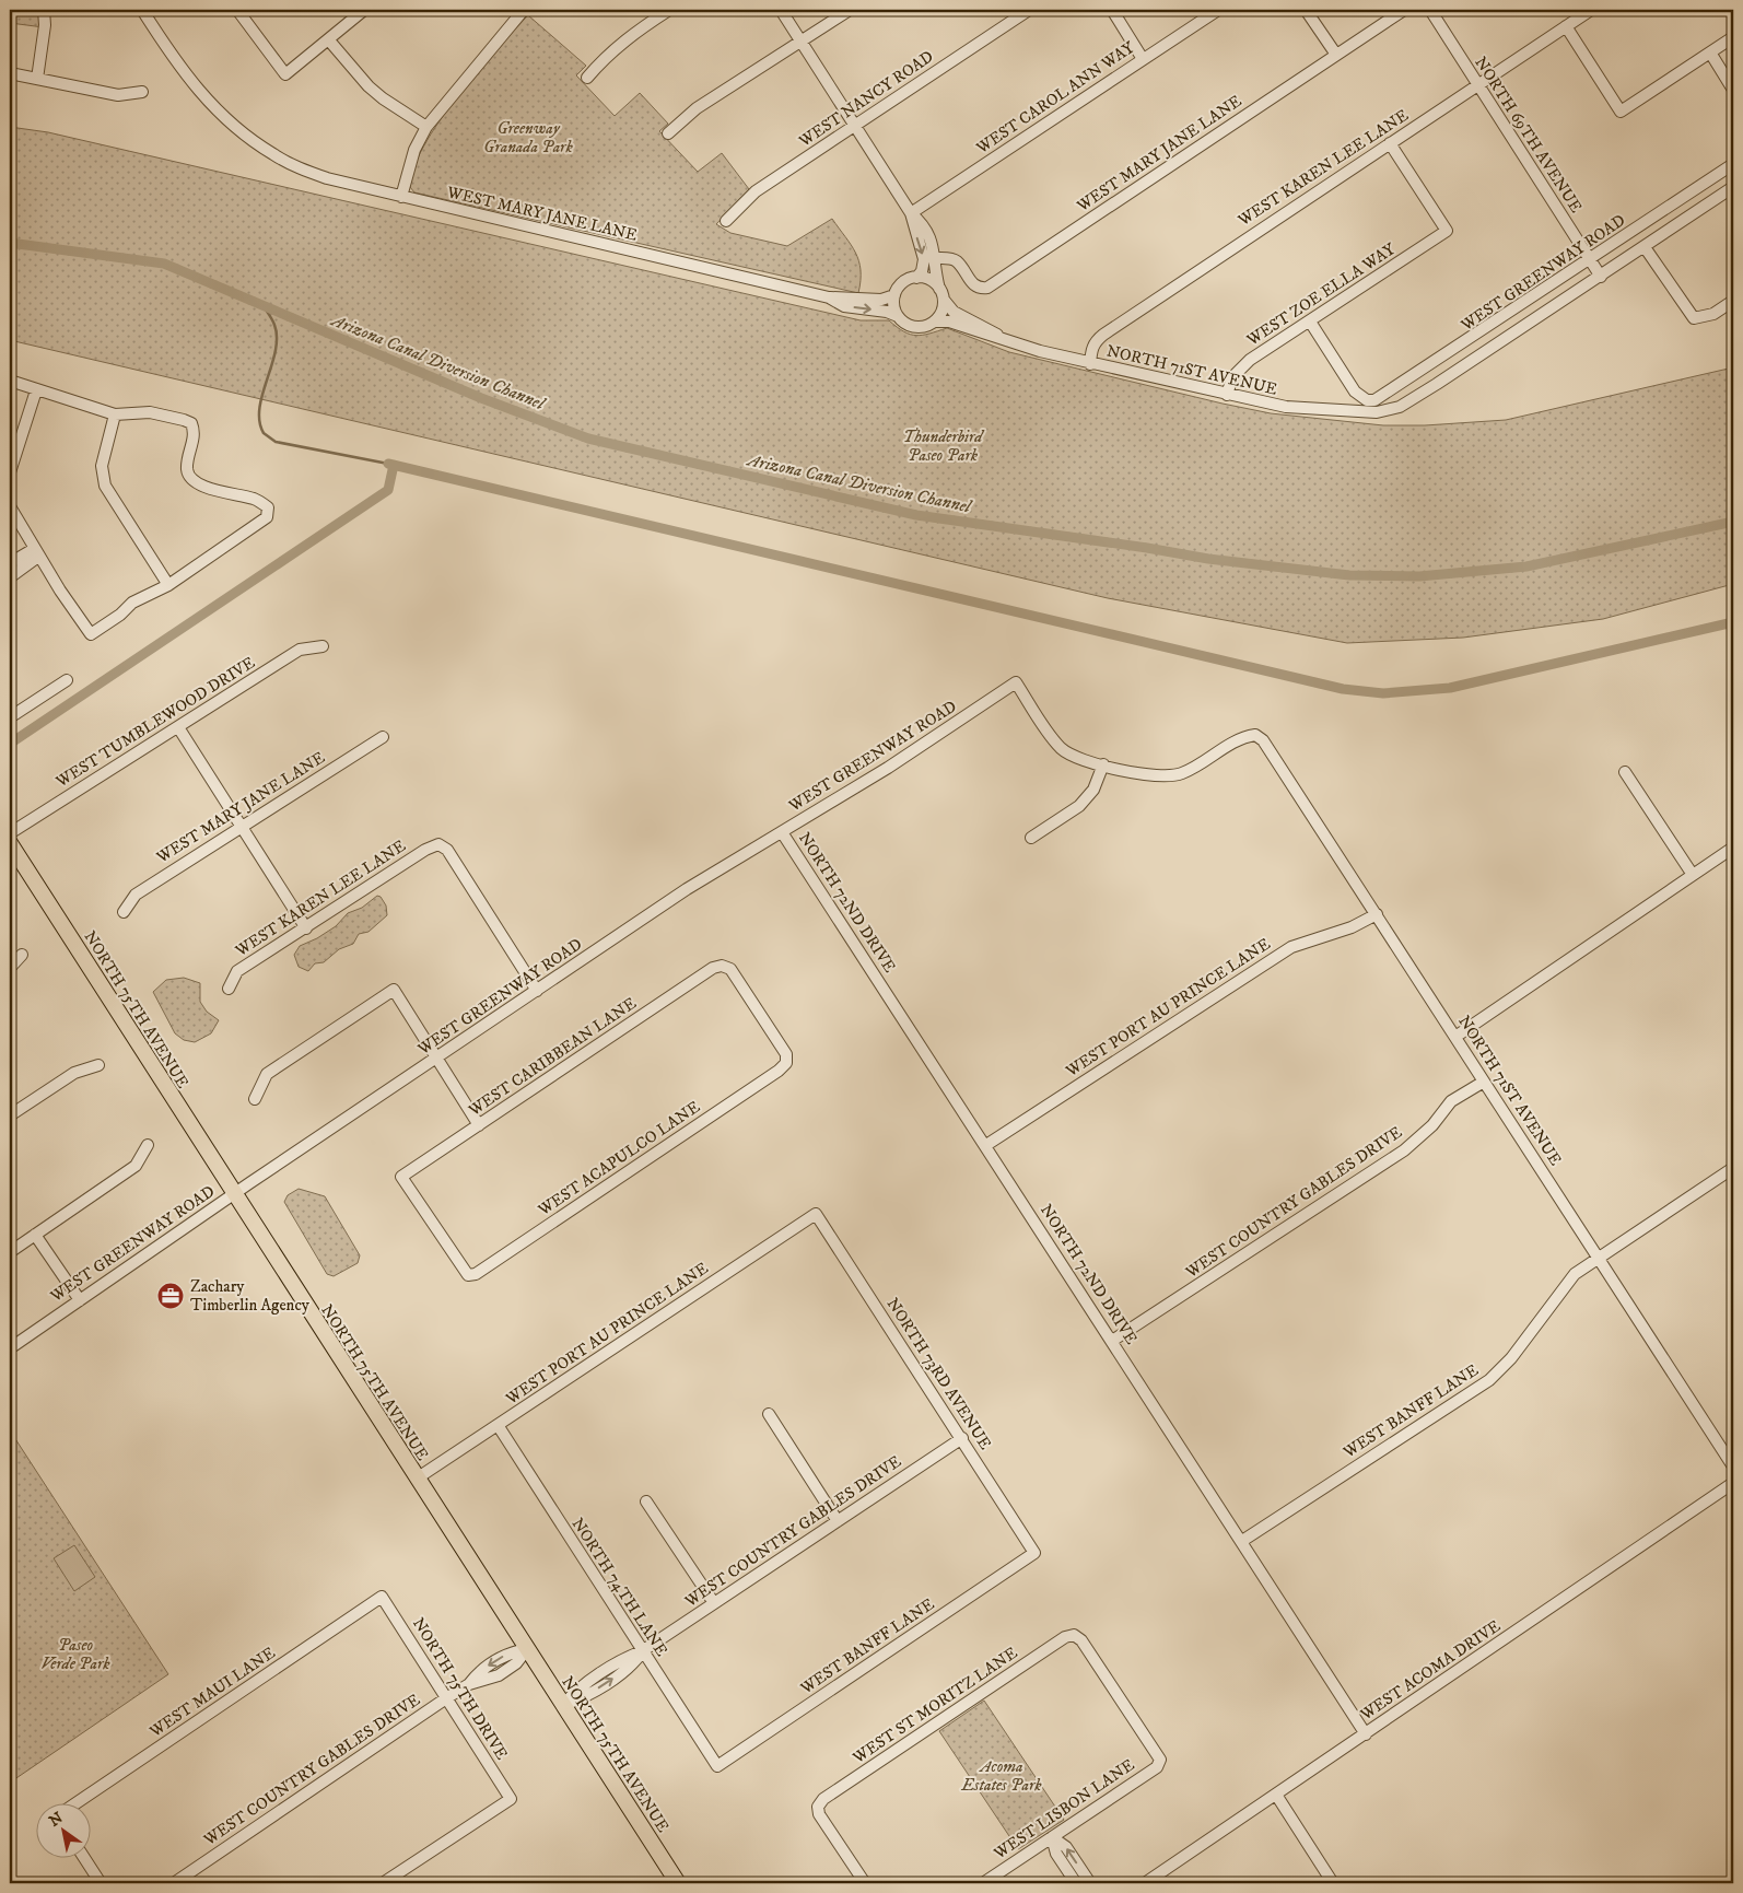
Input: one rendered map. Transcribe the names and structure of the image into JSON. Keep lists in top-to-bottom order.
{
  "streets": {
    "main road": ["NORTH 75TH AVENUE"],
    "street": [
      "WEST CAROL ANN WAY",
      "WEST NANCY ROAD",
      "NORTH 69TH AVENUE",
      "WEST MARY JANE LANE",
      "WEST KAREN LEE LANE",
      "WEST GREENWAY ROAD",
      "WEST ZOE ELLA WAY",
      "NORTH 71ST AVENUE",
      "WEST TUMBLEWOOD DRIVE",
      "NORTH 72ND DRIVE",
      "WEST PORT AU PRINCE LANE",
      "WEST CARIBBEAN LANE",
      "WEST ACAPULCO LANE",
      "WEST COUNTRY GABLES DRIVE",
      "NORTH 73RD AVENUE",
      "WEST BANFF LANE",
      "NORTH 74TH LANE",
      "WEST ACOMA DRIVE",
      "NORTH 75TH DRIVE",
      "WEST MAUI LANE",
      "WEST ST MORITZ LANE",
      "WEST LISBON LANE"
    ]
  },
  "crossings": [
    ["NORTH 69TH AVENUE", "WEST KAREN LEE LANE"],
    ["NORTH 69TH AVENUE", "WEST GREENWAY ROAD"],
    ["WEST MARY JANE LANE", "NORTH 71ST AVENUE"],
    ["WEST KAREN LEE LANE", "WEST GREENWAY ROAD"],
    ["WEST KAREN LEE LANE", "WEST ZOE ELLA WAY"],
    ["WEST KAREN LEE LANE", "NORTH 71ST AVENUE"],
    ["WEST GREENWAY ROAD", "WEST ZOE ELLA WAY"],
    ["WEST GREENWAY ROAD", "NORTH 71ST AVENUE"],
    ["WEST GREENWAY ROAD", "NORTH 72ND DRIVE"],
    ["WEST GREENWAY ROAD", "NORTH 75TH AVENUE"],
    ["WEST ZOE ELLA WAY", "NORTH 71ST AVENUE"],
    ["NORTH 71ST AVENUE", "WEST PORT AU PRINCE LANE"],
    ["NORTH 71ST AVENUE", "WEST COUNTRY GABLES DRIVE"],
    ["NORTH 71ST AVENUE", "WEST BANFF LANE"],
    ["NORTH 72ND DRIVE", "WEST PORT AU PRINCE LANE"],
    ["NORTH 72ND DRIVE", "WEST COUNTRY GABLES DRIVE"],
    ["NORTH 72ND DRIVE", "WEST BANFF LANE"],
    ["NORTH 72ND DRIVE", "WEST ACOMA DRIVE"],
    ["WEST PORT AU PRINCE LANE", "NORTH 75TH AVENUE"],
    ["WEST PORT AU PRINCE LANE", "NORTH 73RD AVENUE"],
    ["WEST PORT AU PRINCE LANE", "NORTH 74TH LANE"],
    ["NORTH 75TH AVENUE", "WEST COUNTRY GABLES DRIVE"],
    ["WEST CARIBBEAN LANE", "WEST ACAPULCO LANE"],
    ["WEST COUNTRY GABLES DRIVE", "NORTH 73RD AVENUE"],
    ["WEST COUNTRY GABLES DRIVE", "NORTH 74TH LANE"],
    ["WEST COUNTRY GABLES DRIVE", "NORTH 75TH DRIVE"],
    ["NORTH 73RD AVENUE", "WEST BANFF LANE"],
    ["WEST BANFF LANE", "NORTH 74TH LANE"],
    ["NORTH 75TH DRIVE", "WEST MAUI LANE"],
    ["WEST ST MORITZ LANE", "WEST LISBON LANE"]
  ],
  "water": ["Arizona Canal Diversion Channel"],
  "parks": [
    "Greenway Granada Park",
    "Thunderbird Paseo Park",
    "Paseo Verde Park",
    "Acoma Estates Park"
  ],
  "places": {
    "office": ["Zachary Timberlin Agency"]
  },
  "north": "top left"
}
